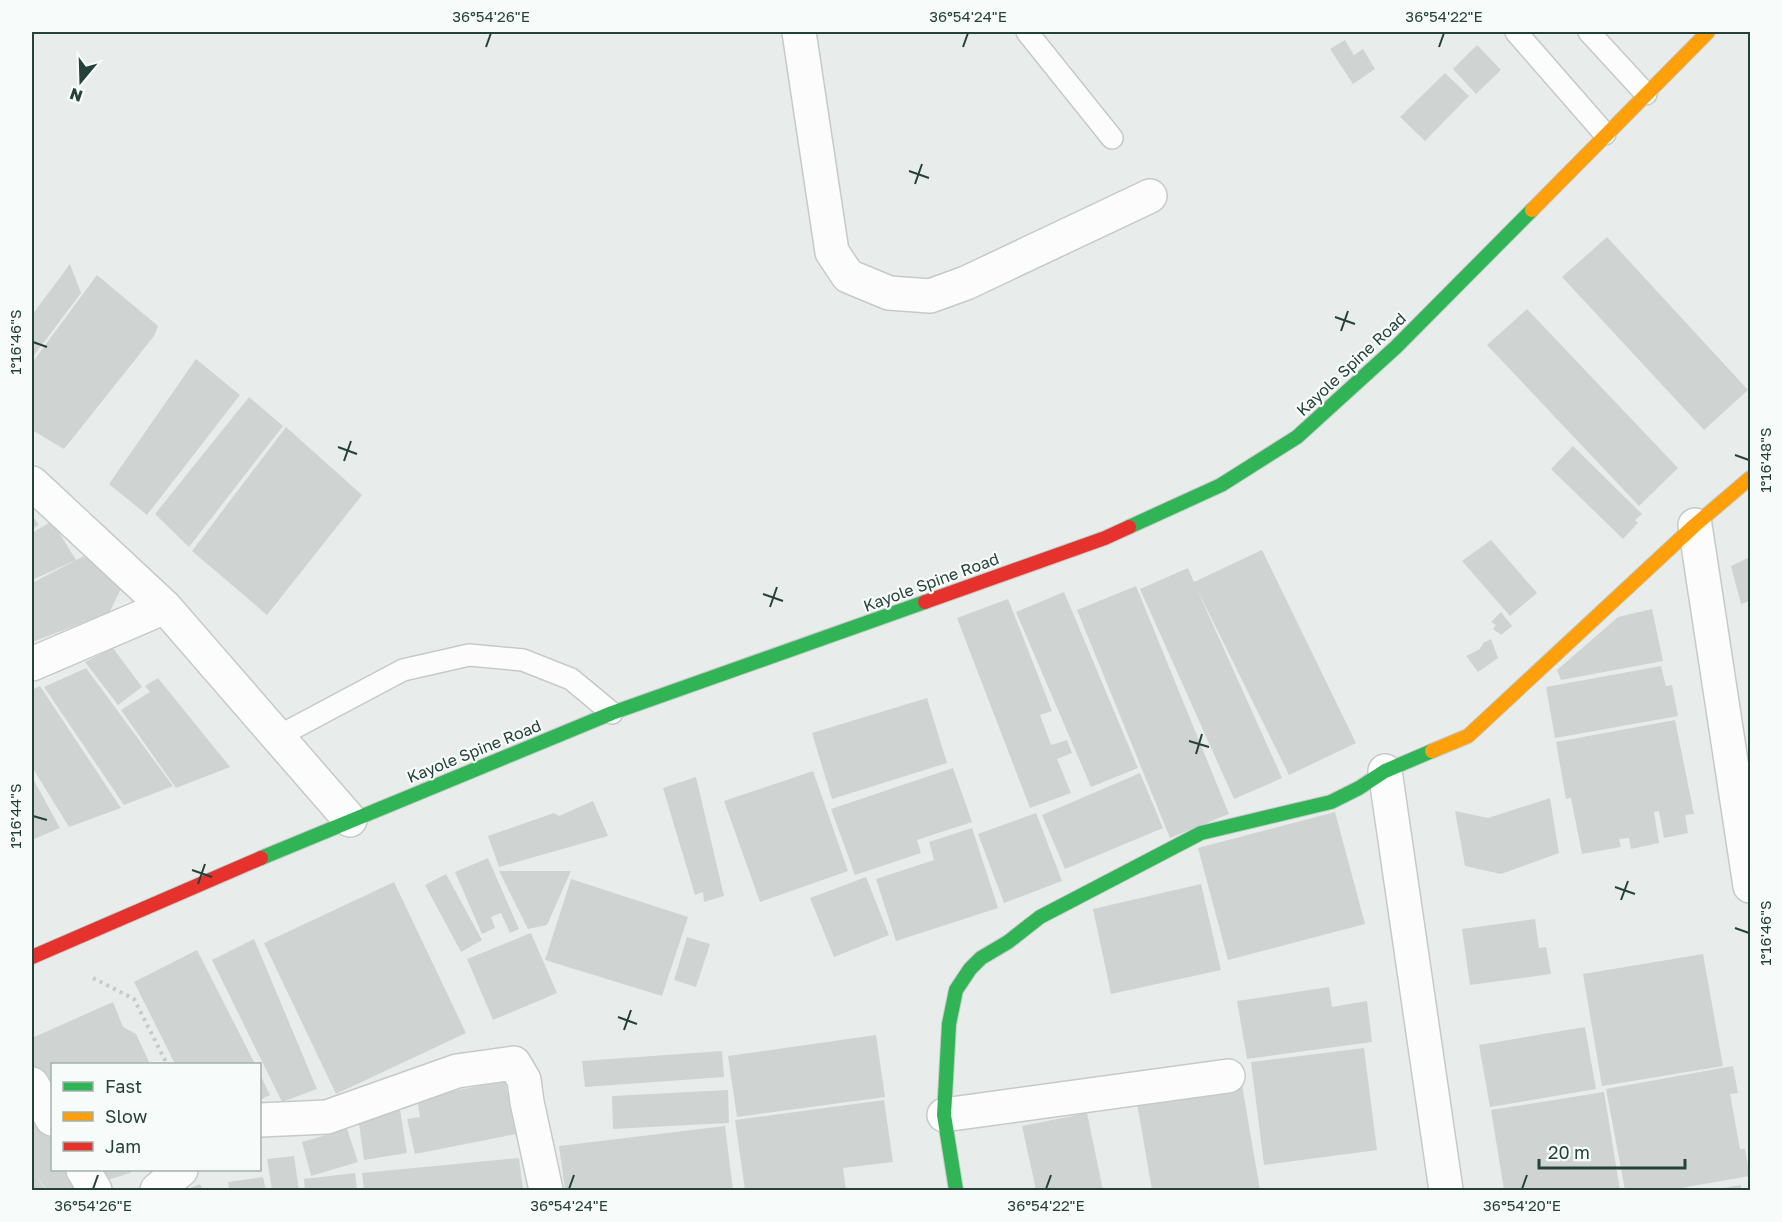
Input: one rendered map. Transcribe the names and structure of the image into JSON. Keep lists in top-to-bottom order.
{
  "streets": {
    "main road": ["Kayole Spine Road"]
  },
  "legend": ["Fast", "Slow", "Jam"],
  "scale_bar": "20 m",
  "north": "bottom",
  "coordinates": [
    "36°54'26\"E",
    "36°54'24\"E",
    "36°54'22\"E",
    "1°16'46\"S",
    "1°16'48\"S",
    "1°16'44\"S",
    "36°54'20\"E"
  ]
}
